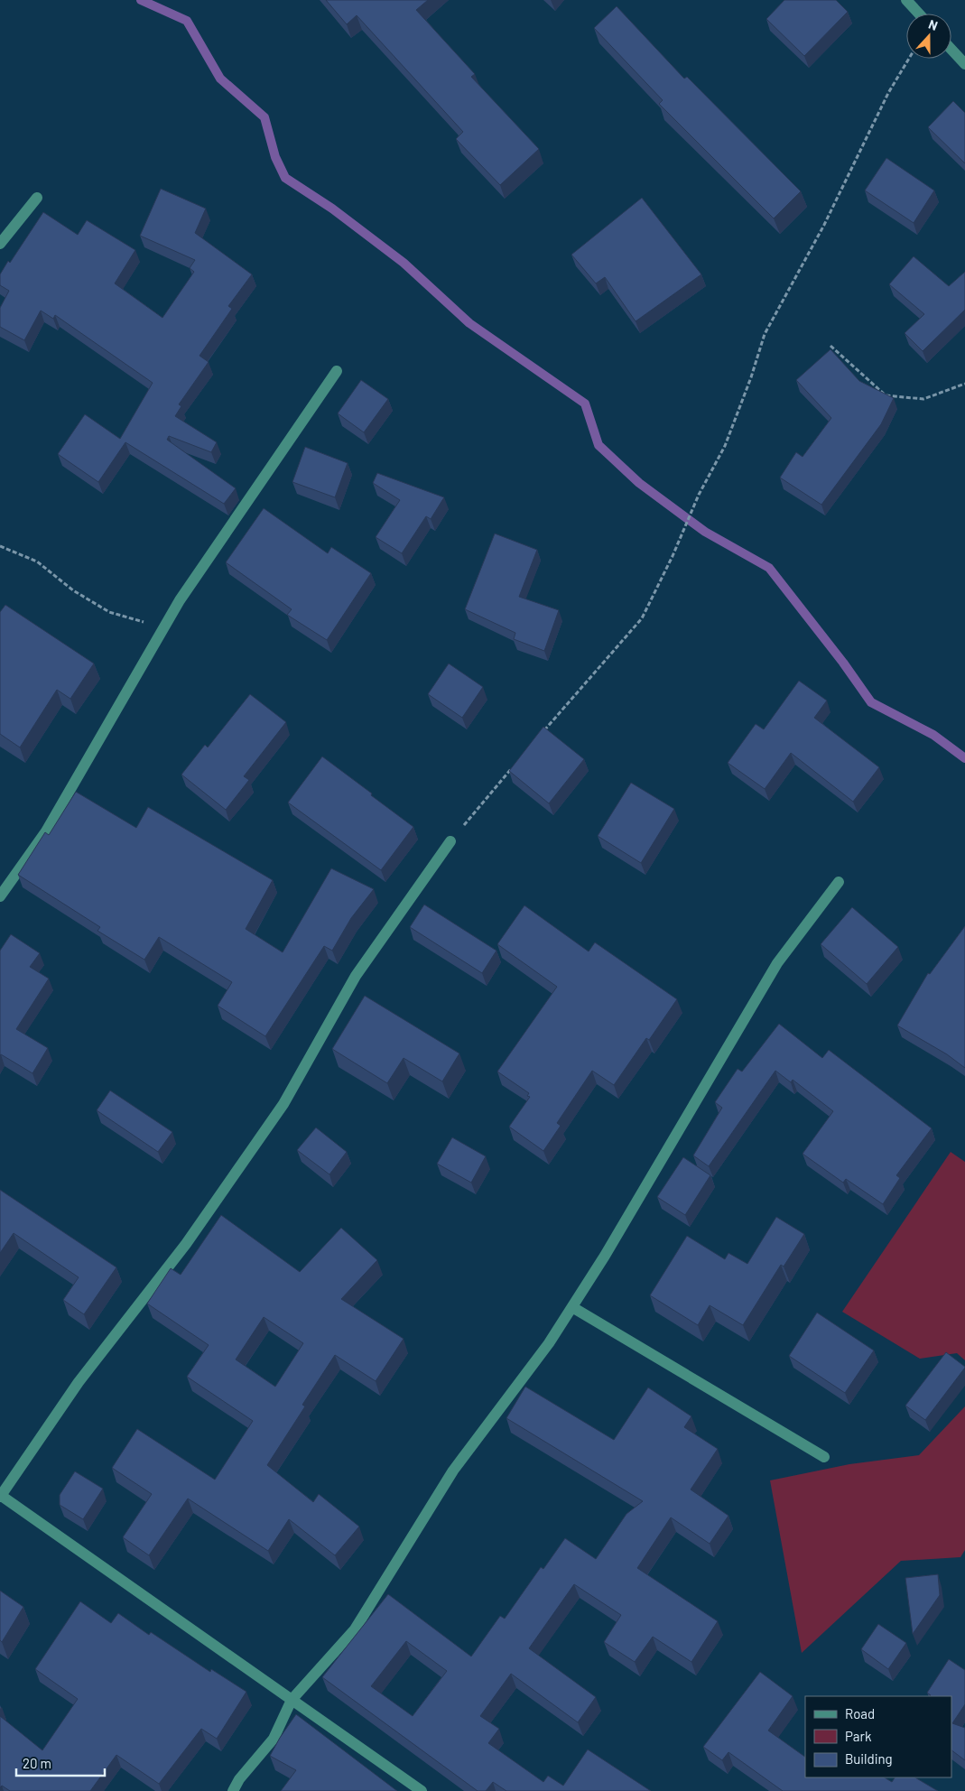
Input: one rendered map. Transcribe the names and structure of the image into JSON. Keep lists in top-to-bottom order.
{
  "legend": ["Road", "Park", "Building"],
  "scale_bar": "20 m",
  "north": "top"
}
